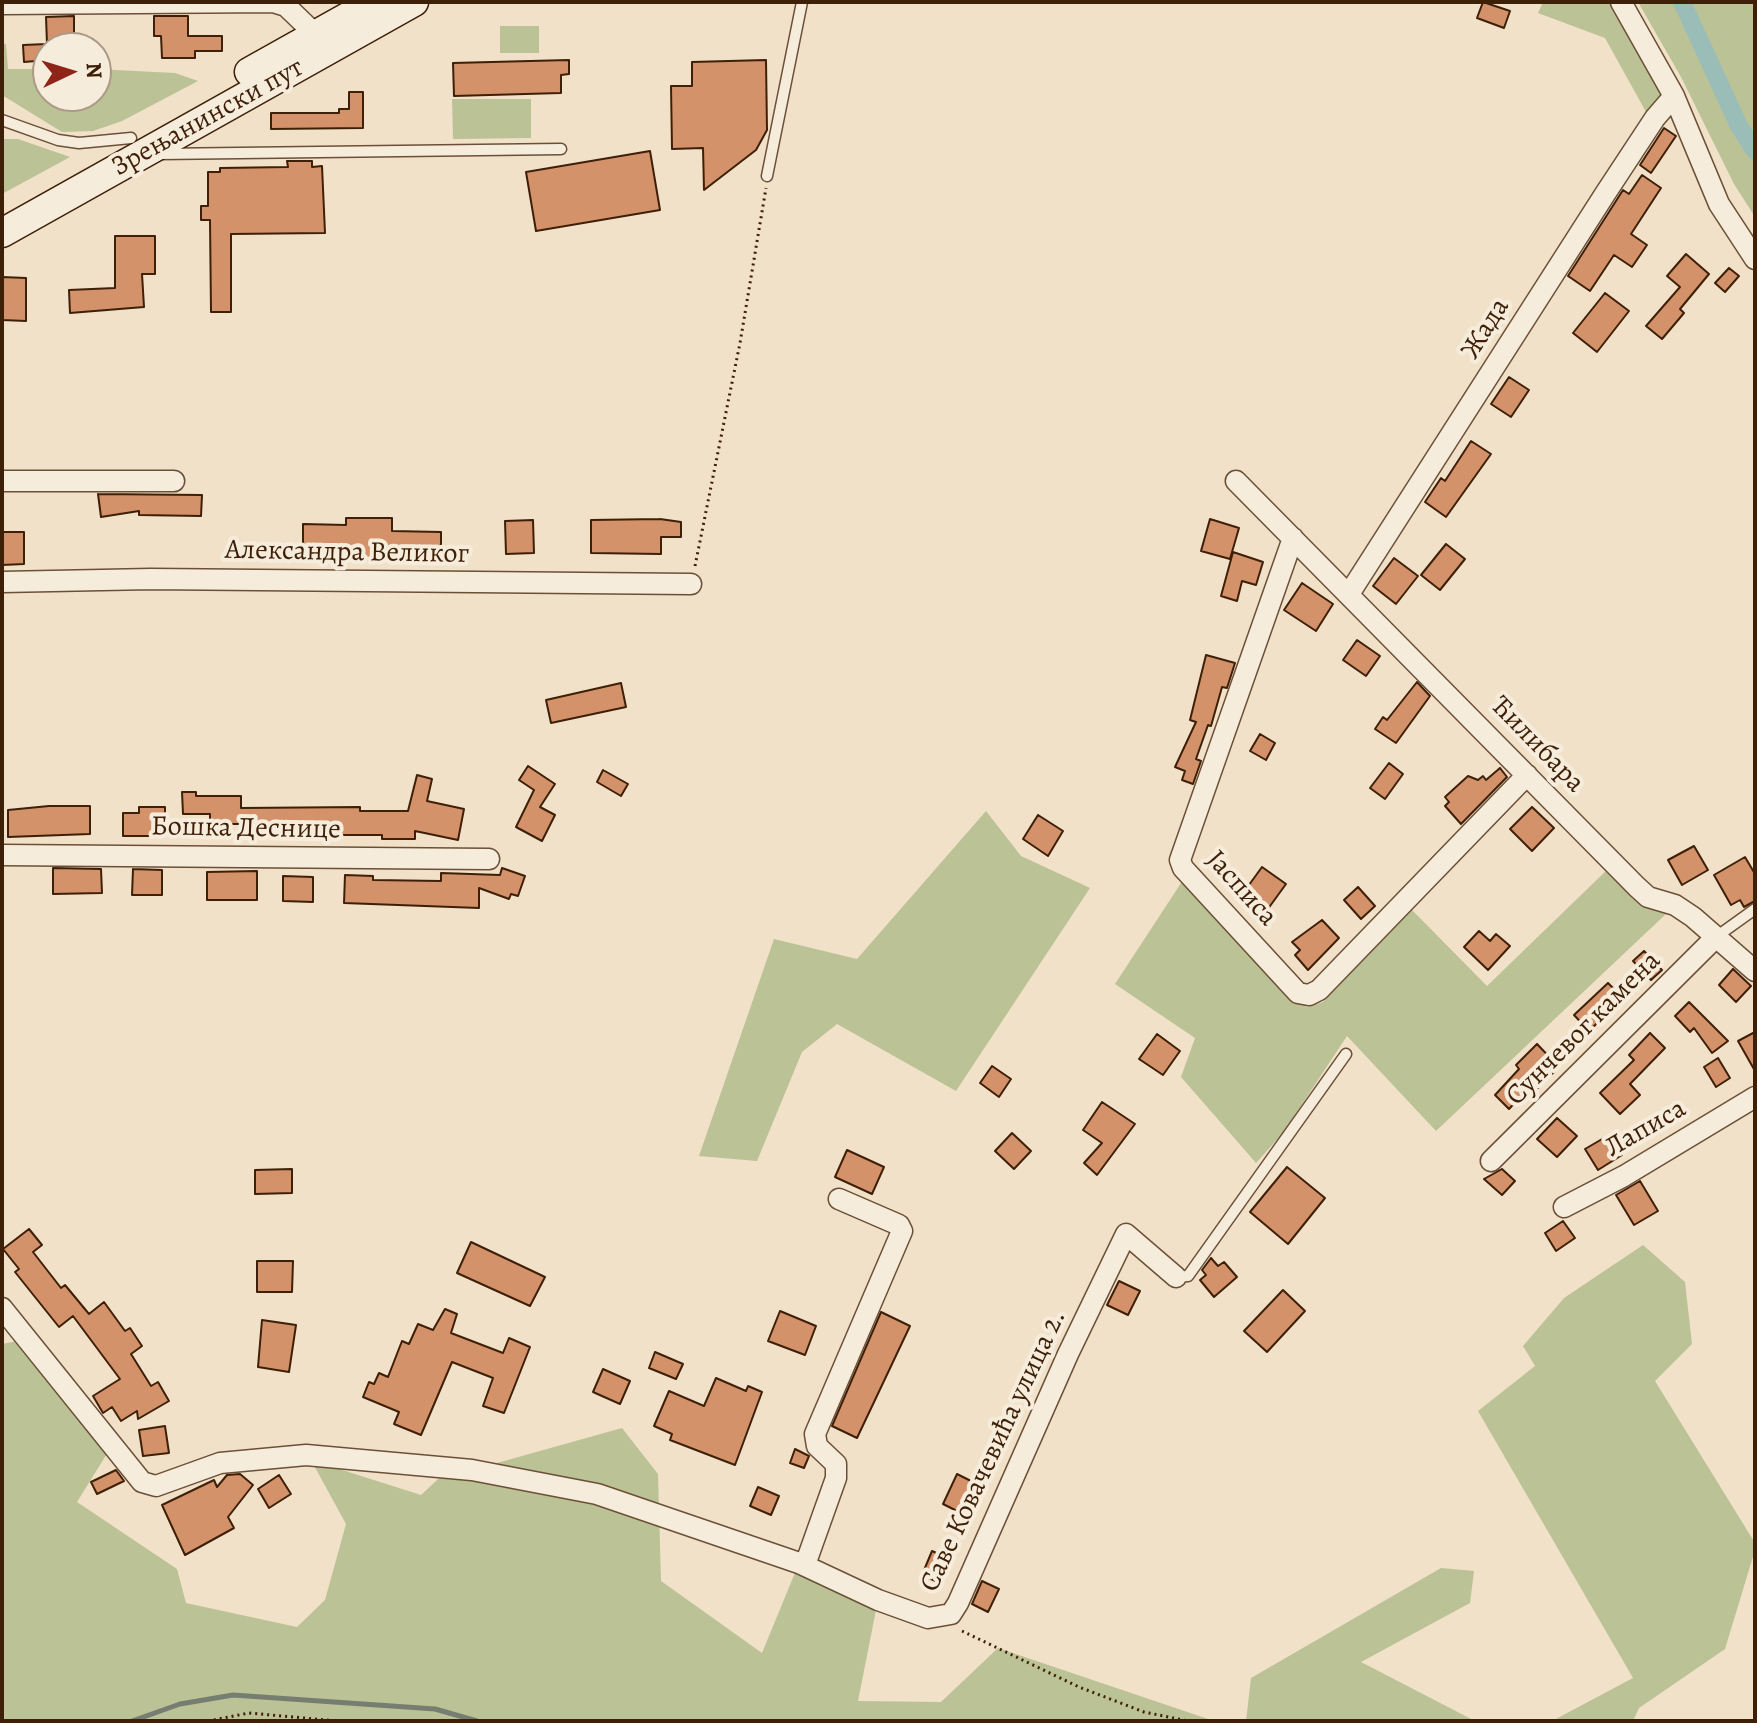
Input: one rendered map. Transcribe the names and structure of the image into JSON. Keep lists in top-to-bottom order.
{
  "streets": {
    "main road": ["Зрењанински пут"],
    "street": [
      "Жада",
      "Александра Великог",
      "Ћилибара",
      "Бошка Деснице",
      "Јасписа",
      "Сунчевог камена",
      "Лаписа",
      "Саве Ковачевића улица 2."
    ]
  },
  "crossings": [
    ["Жада", "Ћилибара"],
    ["Ћилибара", "Јасписа"],
    ["Ћилибара", "Сунчевог камена"]
  ],
  "north": "right"
}
